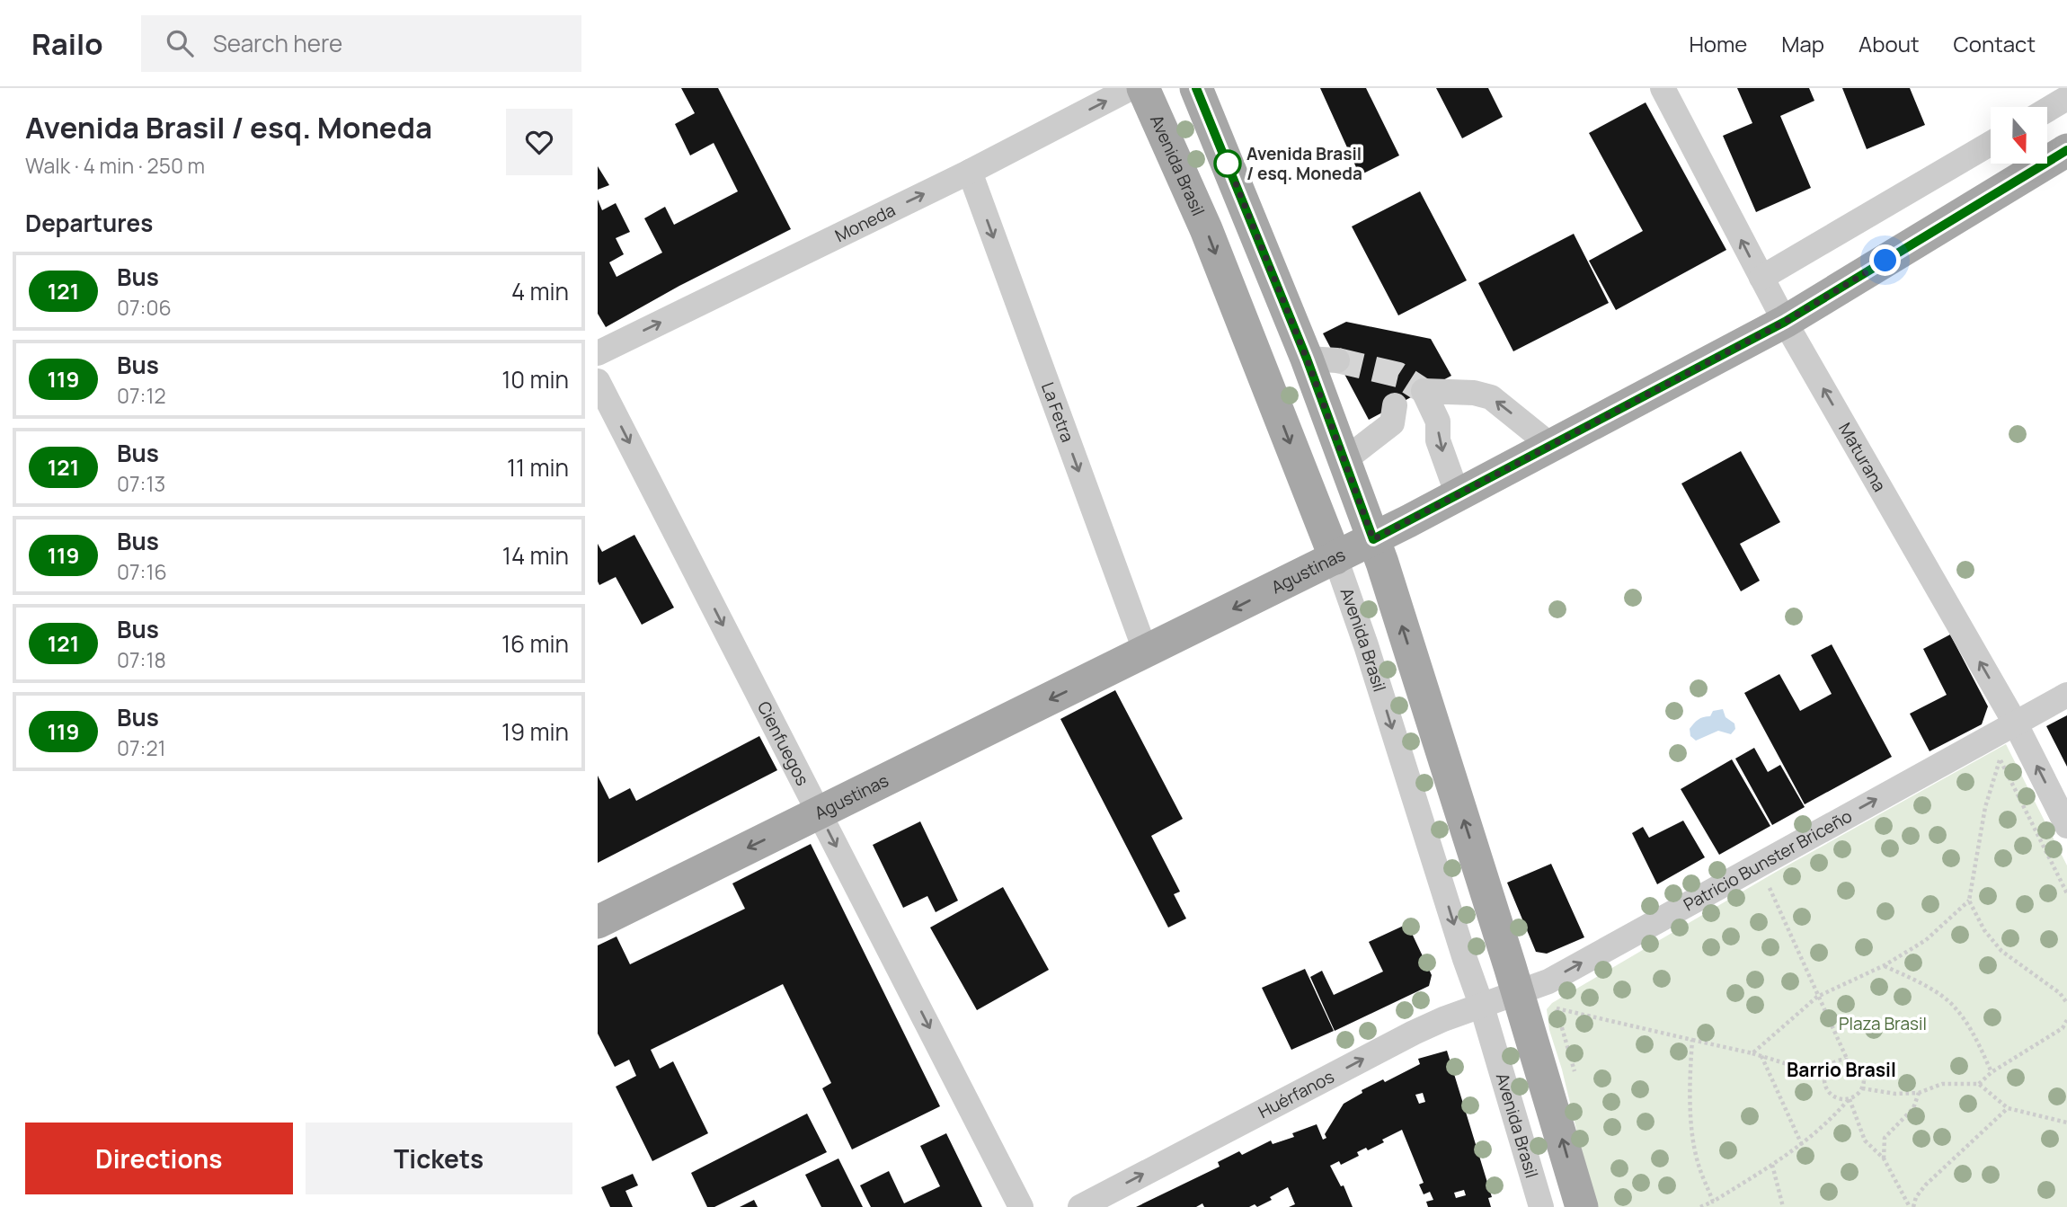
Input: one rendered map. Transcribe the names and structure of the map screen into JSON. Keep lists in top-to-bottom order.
{
  "streets": {
    "main road": ["Avenida Brasil", "Agustinas"],
    "street": [
      "Moneda",
      "La Fetra",
      "Maturana",
      "Cienfuegos",
      "Patricio Bunster Briceño",
      "Huérfanos"
    ]
  },
  "crossings": [
    ["Avenida Brasil", "Agustinas"],
    ["Avenida Brasil", "Huérfanos"],
    ["Moneda", "La Fetra"],
    ["La Fetra", "Agustinas"],
    ["Maturana", "Agustinas"],
    ["Maturana", "Patricio Bunster Briceño"],
    ["Agustinas", "Cienfuegos"],
    ["Patricio Bunster Briceño", "Huérfanos"]
  ],
  "one_way": [
    "Moneda",
    "La Fetra",
    "Maturana",
    "Agustinas",
    "Cienfuegos",
    "Patricio Bunster Briceño",
    "Huérfanos"
  ],
  "districts": ["Barrio Brasil"],
  "parks": ["Plaza Brasil"],
  "places": ["Avenida Brasil / esq. Moneda"],
  "lines": ["bus line 121"],
  "north": "bottom",
  "page": {
    "header": "Railo",
    "search": "Search here",
    "nav": [
      "Home",
      "Map",
      "About",
      "Contact"
    ],
    "heading": [
      ["Avenida Brasil / esq. Moneda", "Walk · 4 min · 250 m"],
      "Departures"
    ],
    "list": [
      {
        "mark": "121",
        "name": "Bus",
        "note": "07:06",
        "value": "4 min"
      },
      {
        "mark": "119",
        "name": "Bus",
        "note": "07:12",
        "value": "10 min"
      },
      {
        "mark": "121",
        "name": "Bus",
        "note": "07:13",
        "value": "11 min"
      },
      {
        "mark": "119",
        "name": "Bus",
        "note": "07:16",
        "value": "14 min"
      },
      {
        "mark": "121",
        "name": "Bus",
        "note": "07:18",
        "value": "16 min"
      },
      {
        "mark": "119",
        "name": "Bus",
        "note": "07:21",
        "value": "19 min"
      }
    ],
    "buttons": ["Directions", "Tickets"]
  }
}
